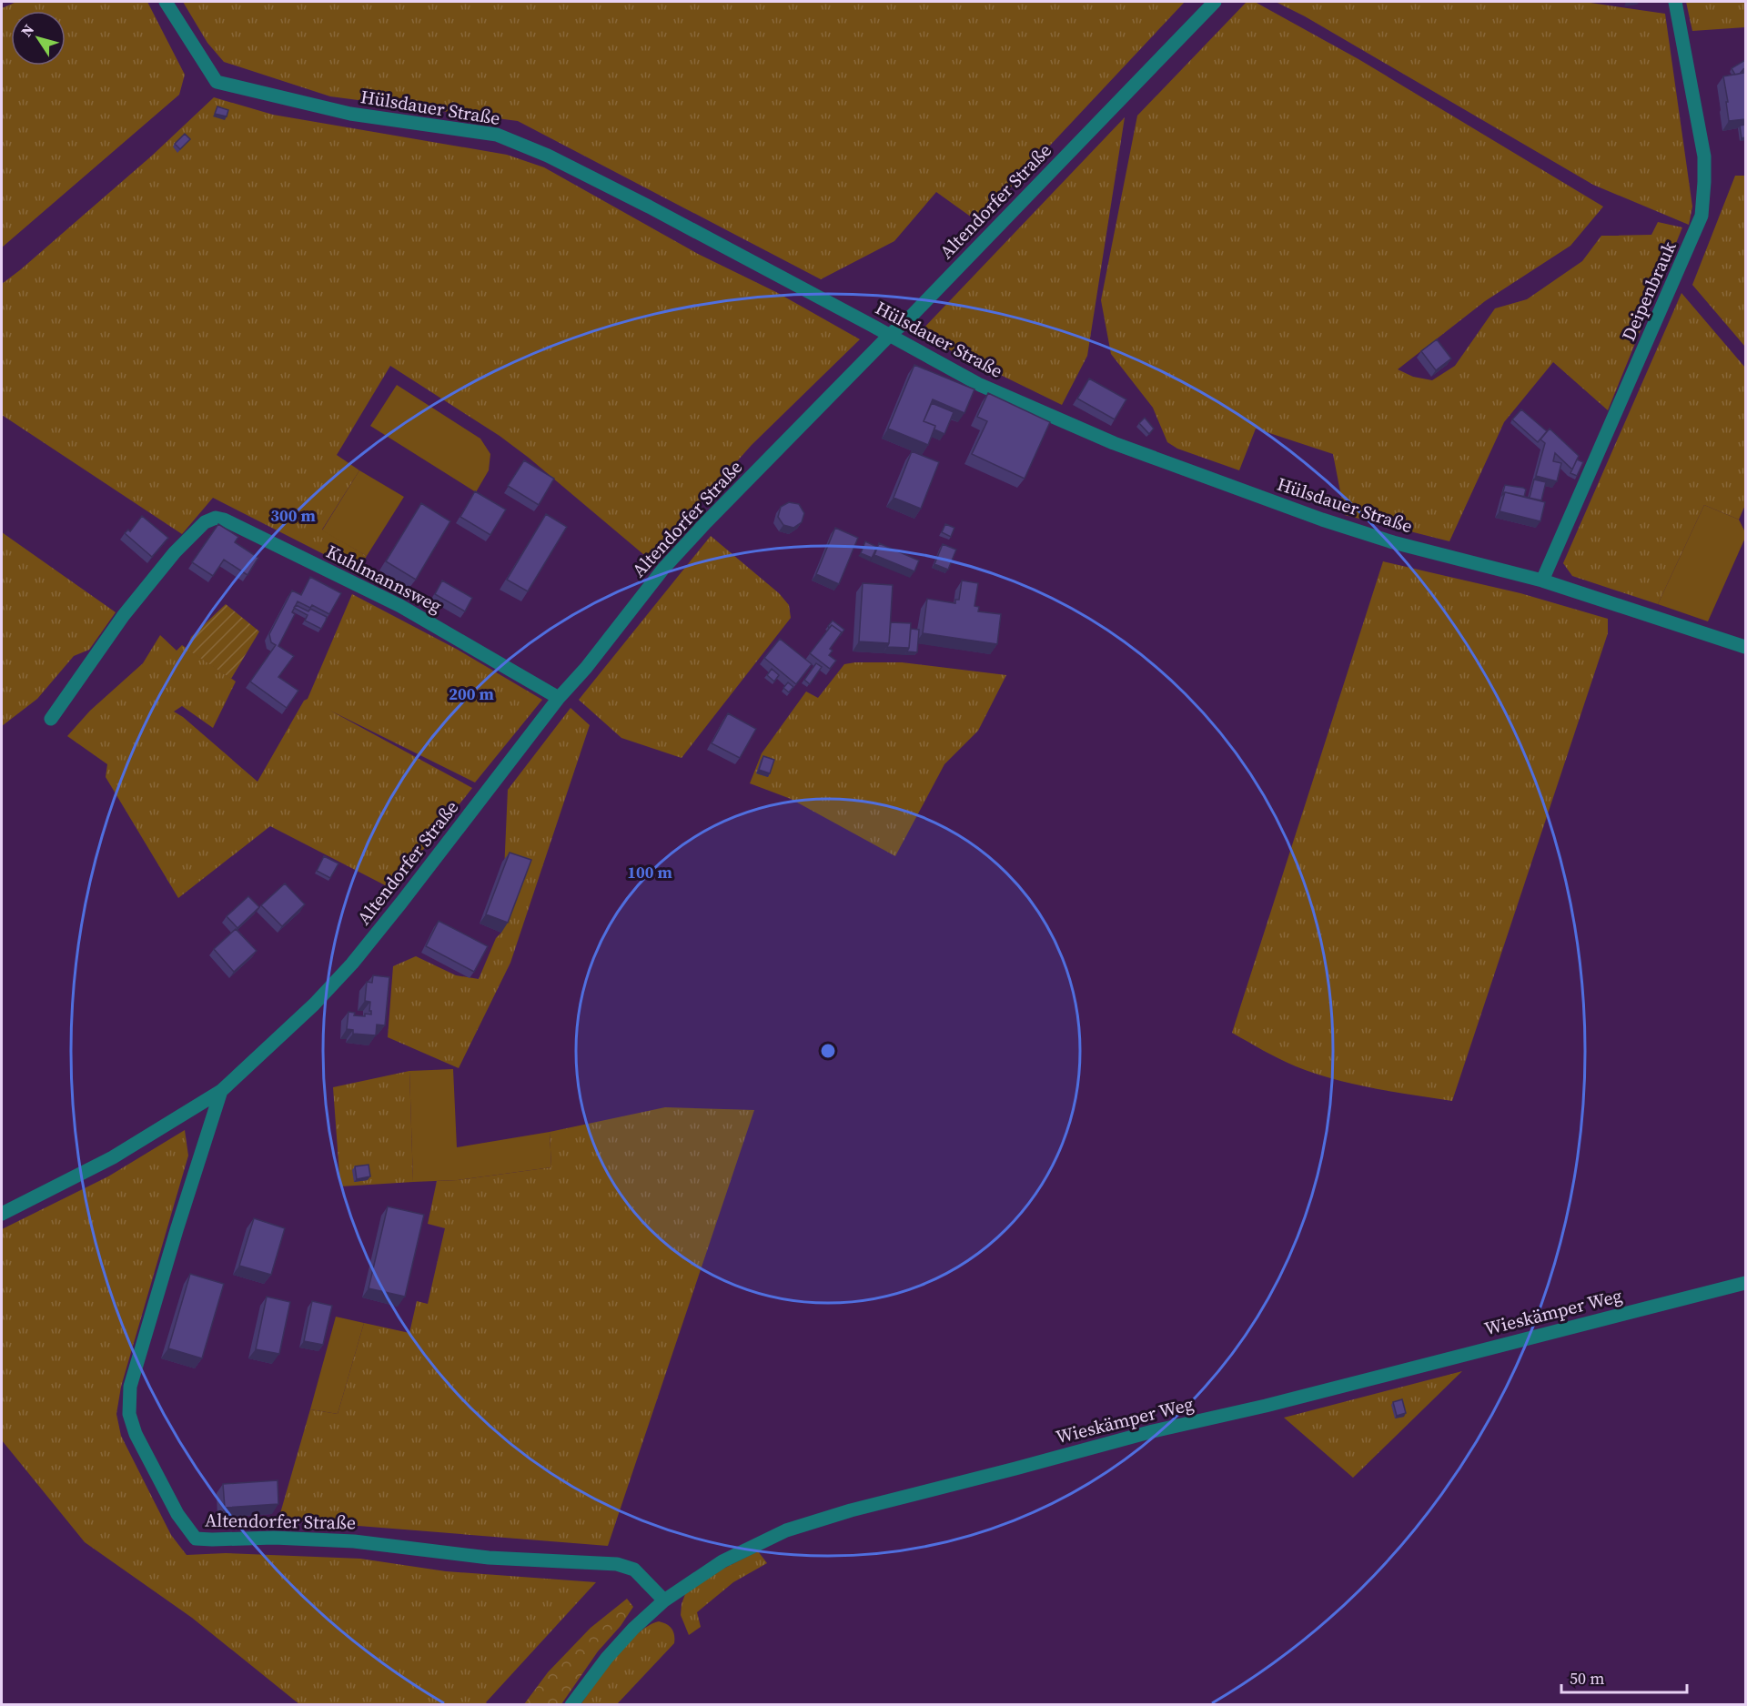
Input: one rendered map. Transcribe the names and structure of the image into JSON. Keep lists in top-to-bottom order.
{
  "streets": {
    "street": [
      "Hülsdauer Straße",
      "Altendorfer Straße",
      "Deipenbrauk",
      "Kuhlmannsweg",
      "Wieskämper Weg"
    ]
  },
  "crossings": [
    ["Hülsdauer Straße", "Altendorfer Straße"],
    ["Hülsdauer Straße", "Deipenbrauk"],
    ["Altendorfer Straße", "Kuhlmannsweg"],
    ["Altendorfer Straße", "Wieskämper Weg"]
  ],
  "scale_bar": "50 m",
  "north": "top left",
  "rings": ["300 m", "200 m", "100 m"]
}
